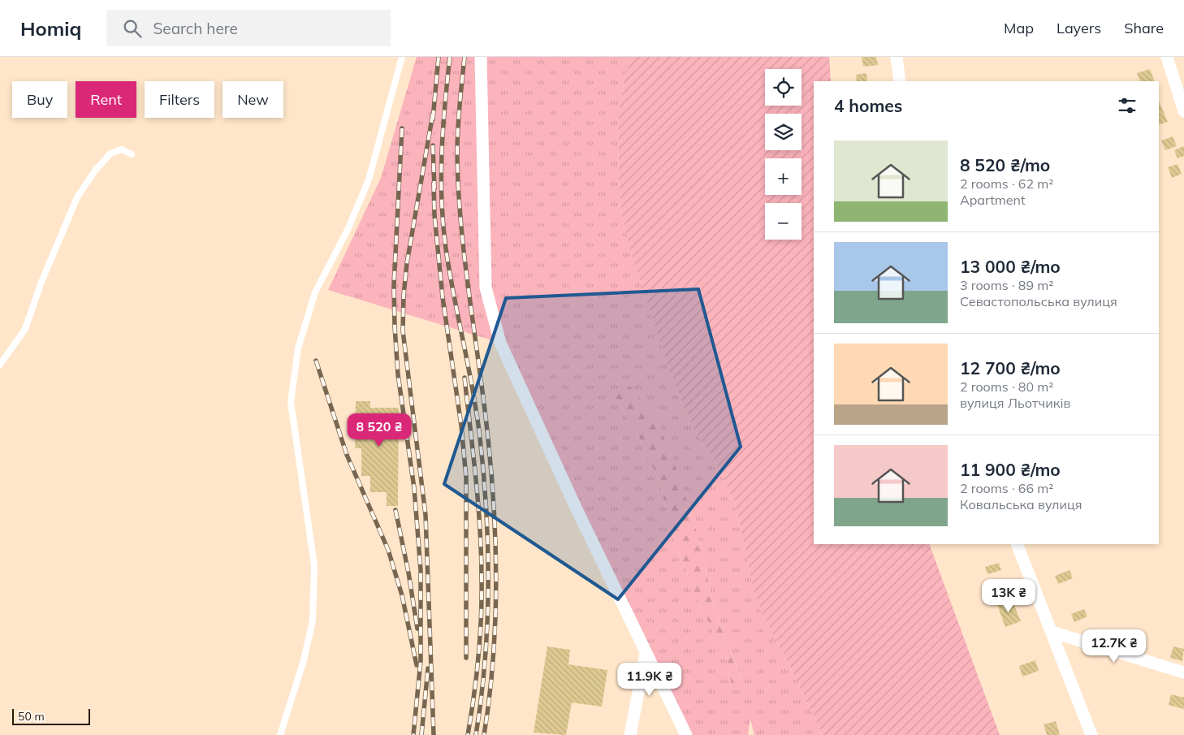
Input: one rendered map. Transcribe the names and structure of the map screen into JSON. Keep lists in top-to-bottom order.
{
  "scale_bar": "50 m",
  "page": {
    "header": "Homiq",
    "search": "Search here",
    "nav": ["Map", "Layers", "Share"],
    "map_buttons": ["+", "−"],
    "chip": [
      "Buy",
      "Rent",
      "Filters",
      "New"
    ],
    "heading": "4 homes",
    "list": [
      {
        "name": "8 520 ₴/mo",
        "note": "2 rooms · 62 m² · Apartment"
      },
      {
        "name": "13 000 ₴/mo",
        "note": "3 rooms · 89 m² · Севастопольська вулиця"
      },
      {
        "name": "12 700 ₴/mo",
        "note": "2 rooms · 80 m² · вулиця Льотчиків"
      },
      {
        "name": "11 900 ₴/mo",
        "note": "2 rooms · 66 m² · Ковальська вулиця"
      }
    ],
    "price": [
      "8 520 ₴",
      "13K ₴",
      "12.7K ₴",
      "11.9K ₴"
    ],
    "scale": "50 m"
  }
}
